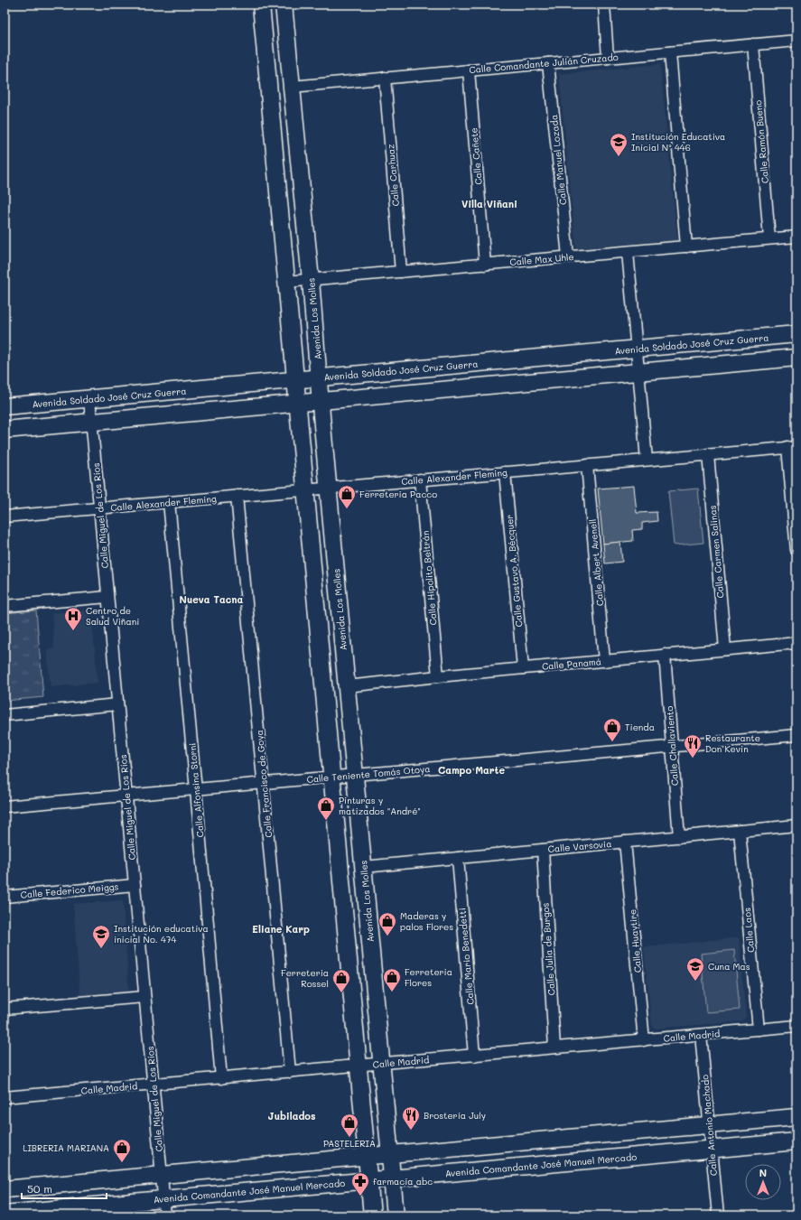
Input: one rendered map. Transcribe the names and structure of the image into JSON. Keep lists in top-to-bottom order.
{
  "streets": {
    "street": [
      "Calle Comandante Julián Cruzado",
      "Calle Ramón Bueno",
      "Calle Cañete",
      "Calle Manuel Lozada",
      "Calle Carhuaz",
      "Calle Max Uhle",
      "Avenida Los Molles",
      "Avenida Soldado José Cruz Guerra",
      "Calle Alexander Fleming",
      "Calle Miguel de Los Ríos",
      "Calle Carmen Salinas",
      "Calle Albert Avenell",
      "Calle Gustavo A. Bécquer",
      "Calle Hipolito Beltrán",
      "Calle Panamá",
      "Calle Challaviento",
      "Calle Teniente Tomás Otoya",
      "Calle Francisco de Goya",
      "Calle Alfonsina Storni",
      "Calle Varsovia",
      "Calle Federico Meiggs",
      "Calle Laos",
      "Calle Huaytire",
      "Calle Julia de Burgos",
      "Calle Mario Benedetti",
      "Calle Madrid",
      "Calle Antonio Machado",
      "Avenida Comandante José Manuel Mercado"
    ]
  },
  "crossings": [
    ["Calle Comandante Julián Cruzado", "Calle Ramón Bueno"],
    ["Calle Comandante Julián Cruzado", "Calle Cañete"],
    ["Calle Comandante Julián Cruzado", "Calle Manuel Lozada"],
    ["Calle Comandante Julián Cruzado", "Calle Carhuaz"],
    ["Calle Comandante Julián Cruzado", "Avenida Los Molles"],
    ["Calle Ramón Bueno", "Calle Max Uhle"],
    ["Calle Cañete", "Calle Max Uhle"],
    ["Calle Manuel Lozada", "Calle Max Uhle"],
    ["Calle Carhuaz", "Calle Max Uhle"],
    ["Calle Max Uhle", "Avenida Los Molles"],
    ["Avenida Los Molles", "Avenida Soldado José Cruz Guerra"],
    ["Avenida Los Molles", "Calle Alexander Fleming"],
    ["Avenida Los Molles", "Calle Panamá"],
    ["Avenida Los Molles", "Calle Teniente Tomás Otoya"],
    ["Avenida Los Molles", "Calle Varsovia"],
    ["Avenida Los Molles", "Calle Madrid"],
    ["Avenida Los Molles", "Avenida Comandante José Manuel Mercado"],
    ["Avenida Soldado José Cruz Guerra", "Calle Miguel de Los Ríos"],
    ["Calle Alexander Fleming", "Calle Miguel de Los Ríos"],
    ["Calle Alexander Fleming", "Calle Carmen Salinas"],
    ["Calle Alexander Fleming", "Calle Albert Avenell"],
    ["Calle Alexander Fleming", "Calle Gustavo A. Bécquer"],
    ["Calle Alexander Fleming", "Calle Hipolito Beltrán"],
    ["Calle Alexander Fleming", "Calle Francisco de Goya"],
    ["Calle Alexander Fleming", "Calle Alfonsina Storni"],
    ["Calle Miguel de Los Ríos", "Calle Teniente Tomás Otoya"],
    ["Calle Miguel de Los Ríos", "Calle Federico Meiggs"],
    ["Calle Miguel de Los Ríos", "Calle Madrid"],
    ["Calle Miguel de Los Ríos", "Avenida Comandante José Manuel Mercado"],
    ["Calle Carmen Salinas", "Calle Panamá"],
    ["Calle Albert Avenell", "Calle Panamá"],
    ["Calle Gustavo A. Bécquer", "Calle Panamá"],
    ["Calle Hipolito Beltrán", "Calle Panamá"],
    ["Calle Panamá", "Calle Challaviento"],
    ["Calle Challaviento", "Calle Teniente Tomás Otoya"],
    ["Calle Challaviento", "Calle Varsovia"],
    ["Calle Teniente Tomás Otoya", "Calle Francisco de Goya"],
    ["Calle Teniente Tomás Otoya", "Calle Alfonsina Storni"],
    ["Calle Francisco de Goya", "Calle Madrid"],
    ["Calle Alfonsina Storni", "Calle Madrid"],
    ["Calle Varsovia", "Calle Laos"],
    ["Calle Varsovia", "Calle Huaytire"],
    ["Calle Varsovia", "Calle Julia de Burgos"],
    ["Calle Varsovia", "Calle Mario Benedetti"],
    ["Calle Laos", "Calle Madrid"],
    ["Calle Huaytire", "Calle Madrid"],
    ["Calle Julia de Burgos", "Calle Madrid"],
    ["Calle Mario Benedetti", "Calle Madrid"],
    ["Calle Madrid", "Calle Antonio Machado"],
    ["Calle Antonio Machado", "Avenida Comandante José Manuel Mercado"]
  ],
  "districts": [
    "Villa Viñani",
    "Nueva Tacna",
    "Campo Marte",
    "Eliane Karp",
    "Jubilados"
  ],
  "places": {
    "school or university": ["Institución Educativa Inicial Nº 446", "Institución educativa inicial No. 474", "Cuna Mas"],
    "shop": [
      "Ferreteria Pacco",
      "Tienda",
      "Pinturas y matizados \"André\"",
      "Maderas y palos Flores",
      "Ferreteria Flores",
      "Ferreteria Rossel",
      "PASTELERIA",
      "LIBRERIA MARIANA"
    ],
    "hospital": ["Centro de Salud Viñani"],
    "restaurant": ["Restaurante Don Kevin", "Brostería July"],
    "pharmacy": ["farmacia abc"]
  },
  "scale_bar": "50 m",
  "north": "top"
}
